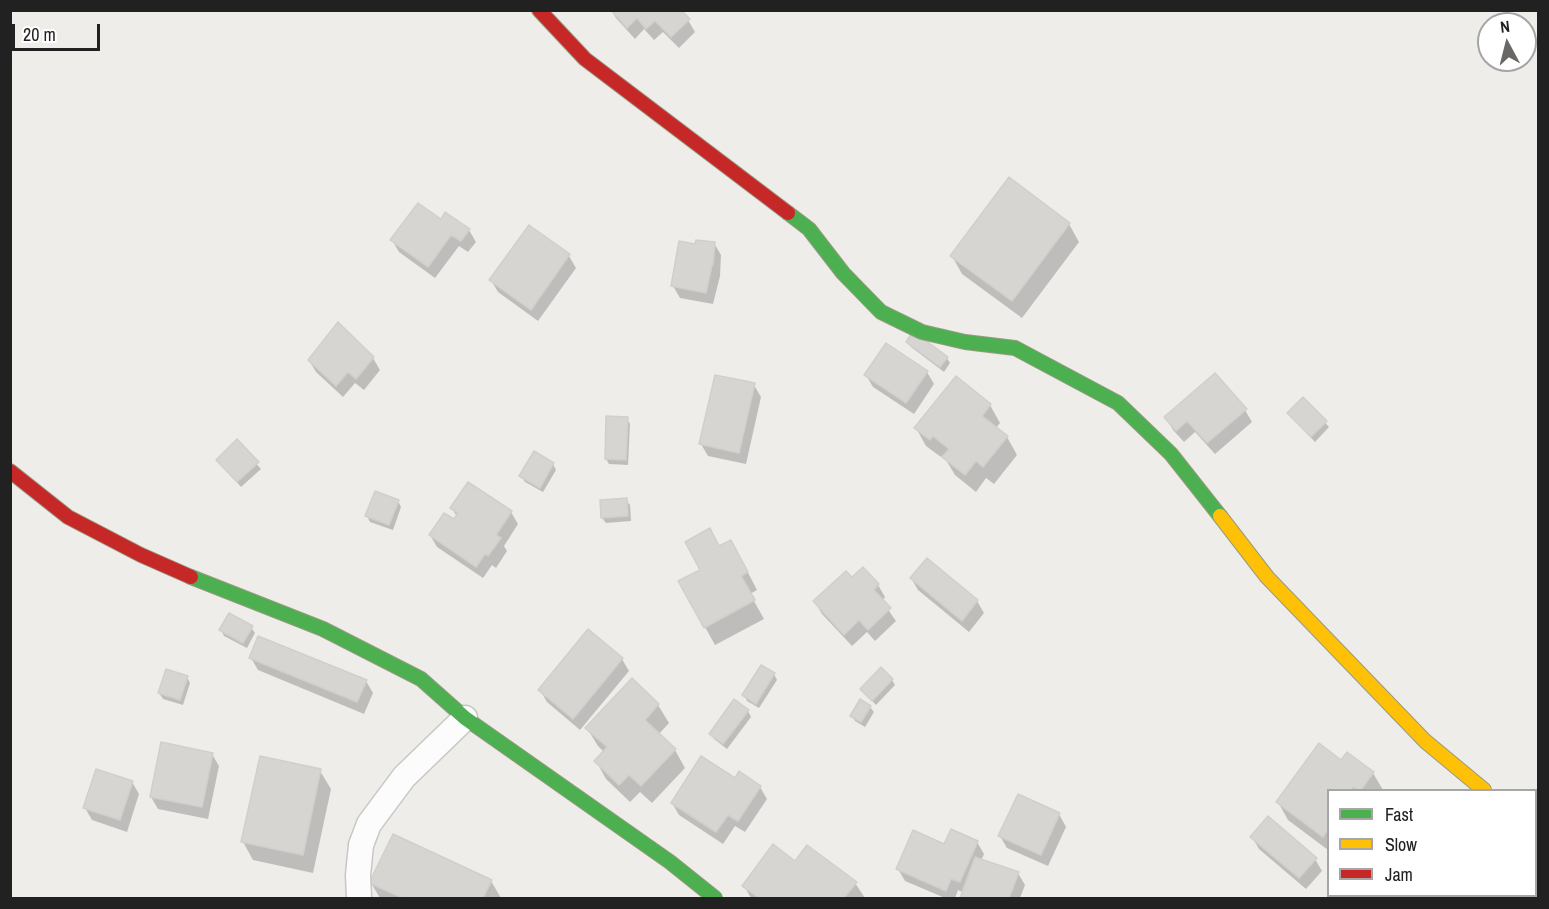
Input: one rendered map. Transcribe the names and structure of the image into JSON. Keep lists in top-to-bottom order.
{
  "legend": ["Fast", "Slow", "Jam"],
  "scale_bar": "20 m",
  "north": "top"
}
